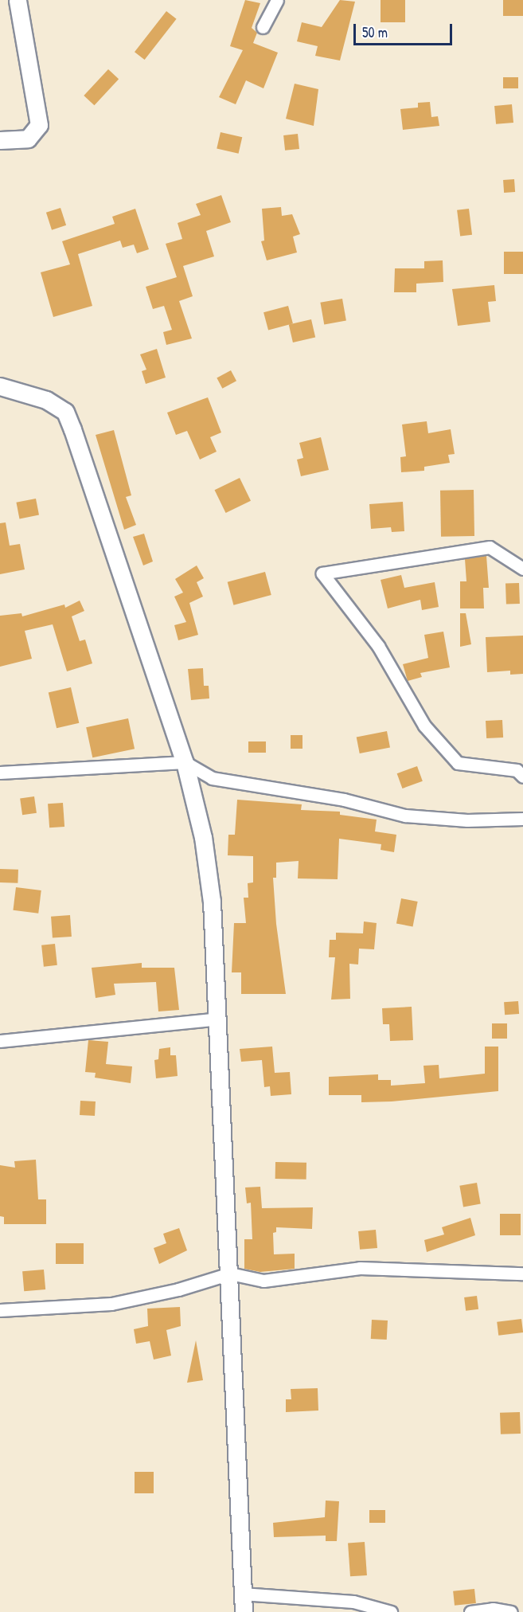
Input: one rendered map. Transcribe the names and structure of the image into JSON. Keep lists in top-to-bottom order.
{
  "scale_bar": "50 m"
}
